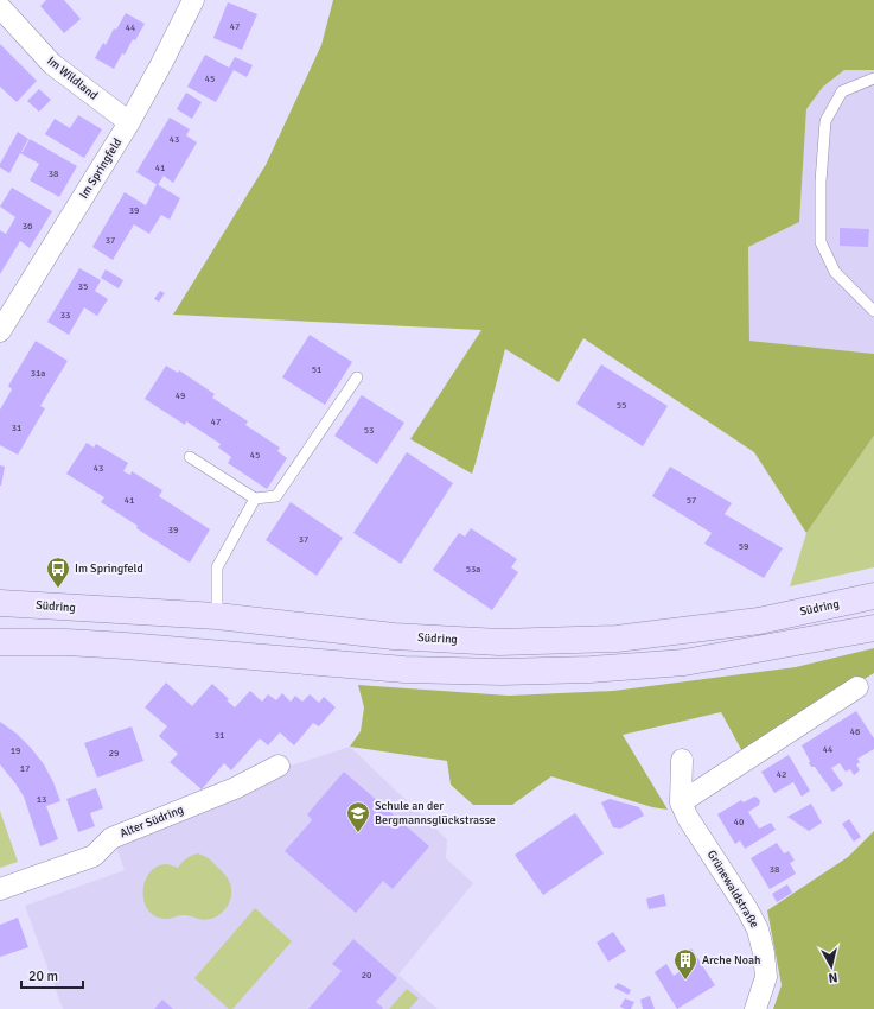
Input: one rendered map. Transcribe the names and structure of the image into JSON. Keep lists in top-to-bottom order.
{
  "streets": {
    "main road": ["Südring"],
    "street": [
      "Im Wildland",
      "Im Springfeld",
      "Alter Südring",
      "Grünewaldstraße"
    ]
  },
  "crossings": [
    ["Im Wildland", "Im Springfeld"]
  ],
  "places": {
    "bus stop": ["Im Springfeld"],
    "school or university": ["Schule an der Bergmannsglückstrasse"],
    "building": ["Arche Noah"]
  },
  "house_numbers": [
    "47",
    "44",
    "45",
    "43",
    "41",
    "38",
    "39",
    "36",
    "37",
    "35",
    "33",
    "51",
    "31a",
    "49",
    "55",
    "47",
    "31",
    "53",
    "45",
    "43",
    "41",
    "57",
    "39",
    "37",
    "59",
    "53a",
    "46",
    "31",
    "44",
    "19",
    "29",
    "17",
    "42",
    "13",
    "40",
    "38",
    "20"
  ],
  "scale_bar": "20 m",
  "north": "bottom"
}
